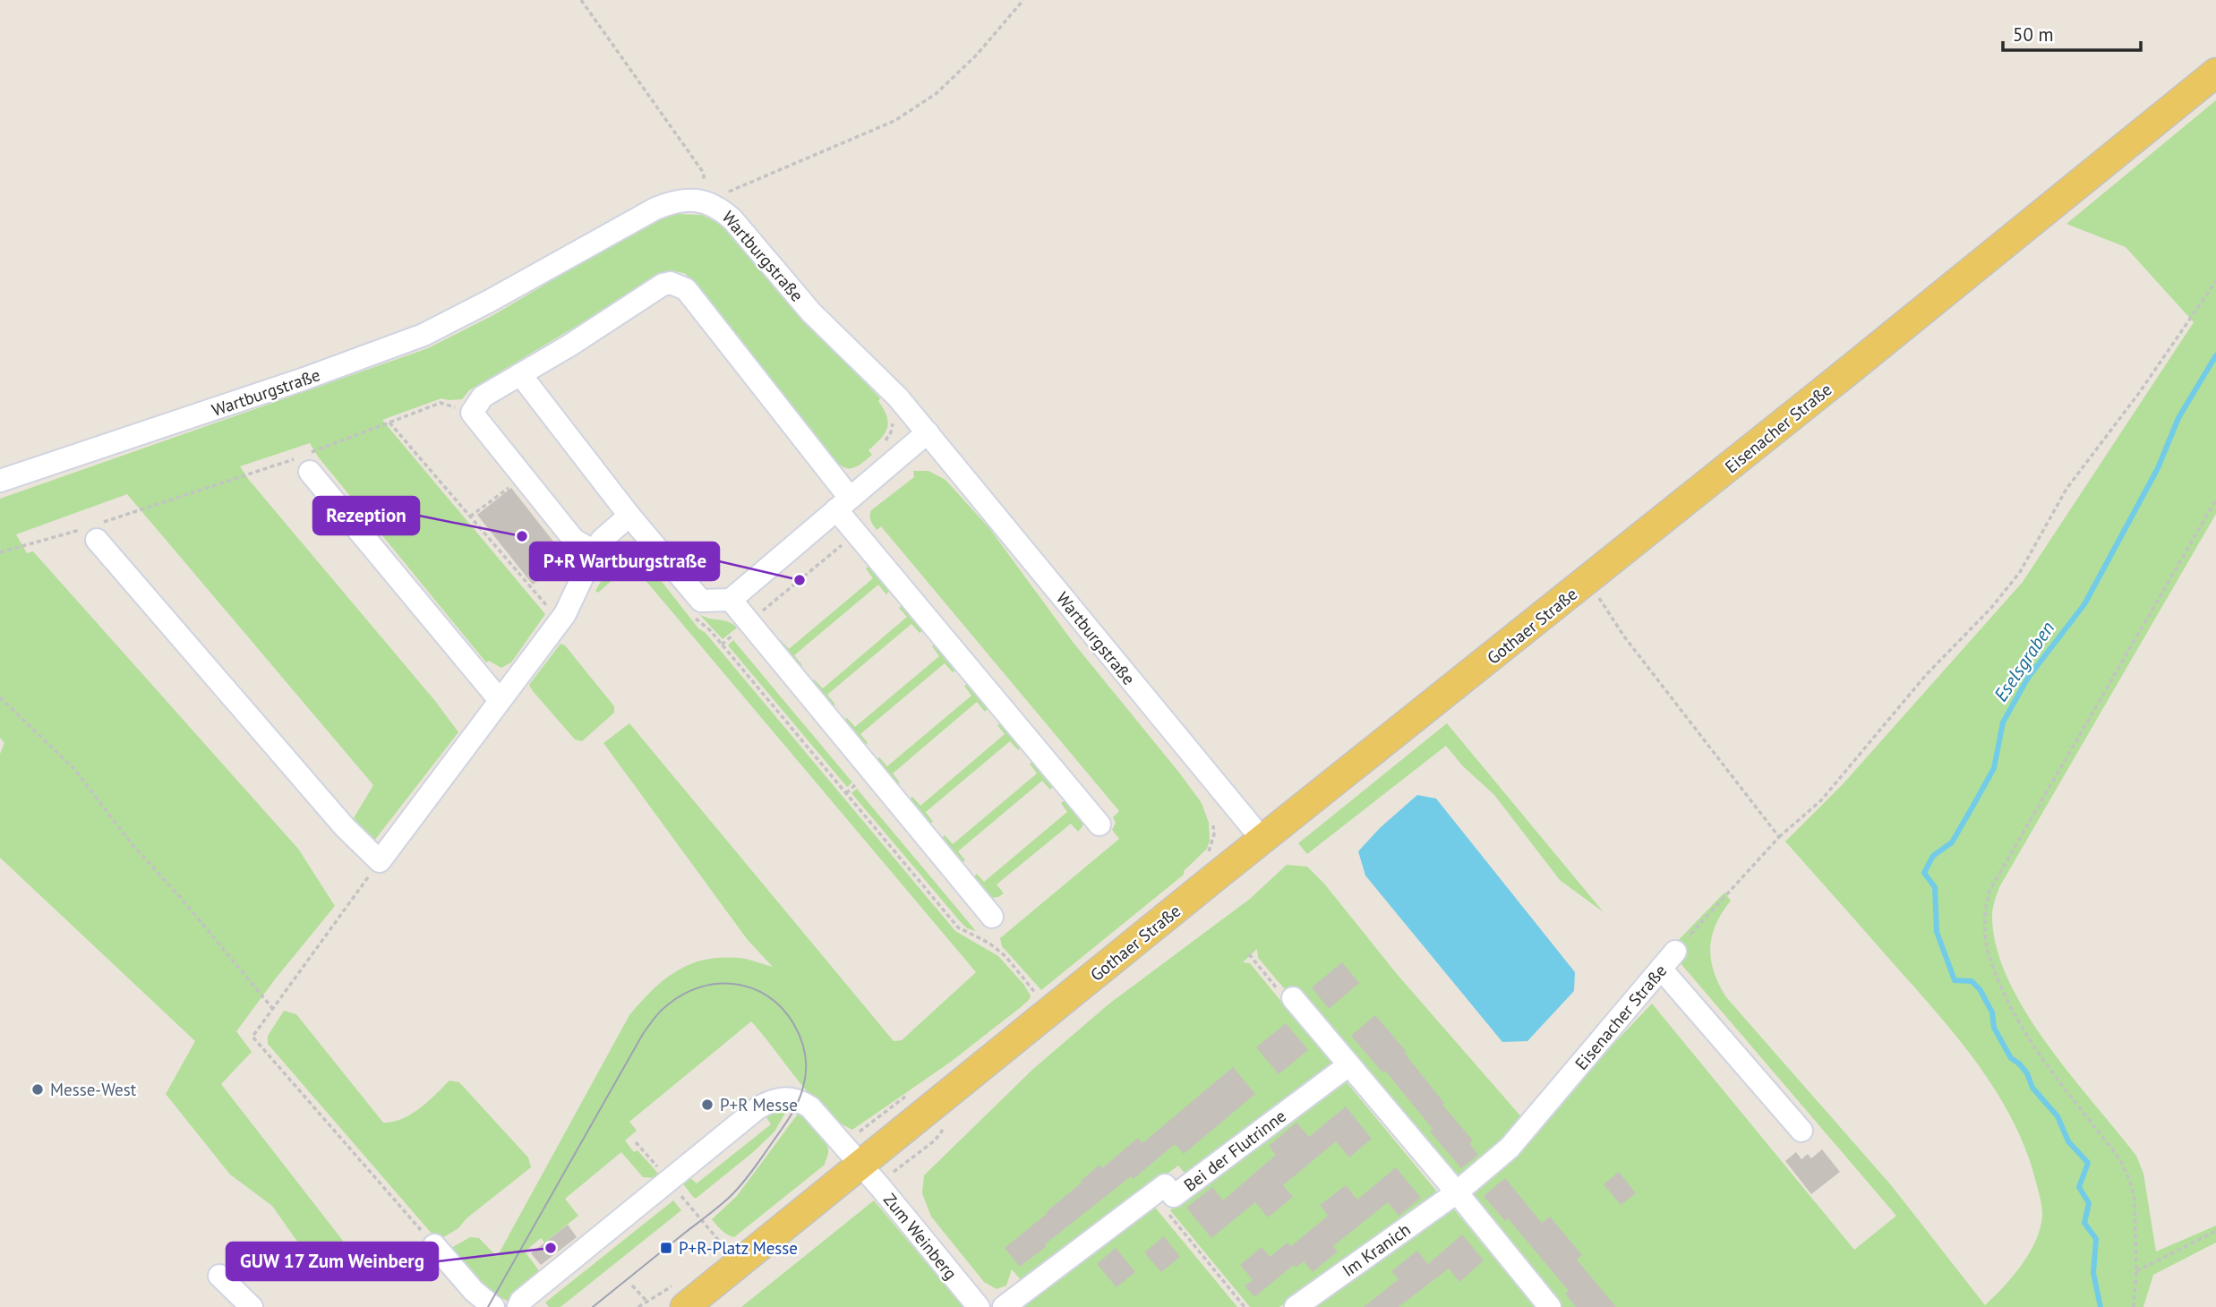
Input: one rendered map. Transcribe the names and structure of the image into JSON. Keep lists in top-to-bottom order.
{
  "streets": {
    "main road": ["Eisenacher Straße", "Gothaer Straße"],
    "street": [
      "Wartburgstraße",
      "Bei der Flutrinne",
      "Zum Weinberg",
      "Im Kranich"
    ]
  },
  "crossings": [
    ["Wartburgstraße", "Gothaer Straße"],
    ["Eisenacher Straße", "Gothaer Straße"],
    ["Eisenacher Straße", "Im Kranich"],
    ["Gothaer Straße", "Zum Weinberg"]
  ],
  "water": ["Eselsgraben"],
  "places": {
    "other": [
      "Rezeption",
      "P+R Wartburgstraße",
      "Messe-West",
      "P+R Messe",
      "GUW 17 Zum Weinberg"
    ],
    "transit": ["P+R-Platz Messe"]
  },
  "scale_bar": "50 m"
}
